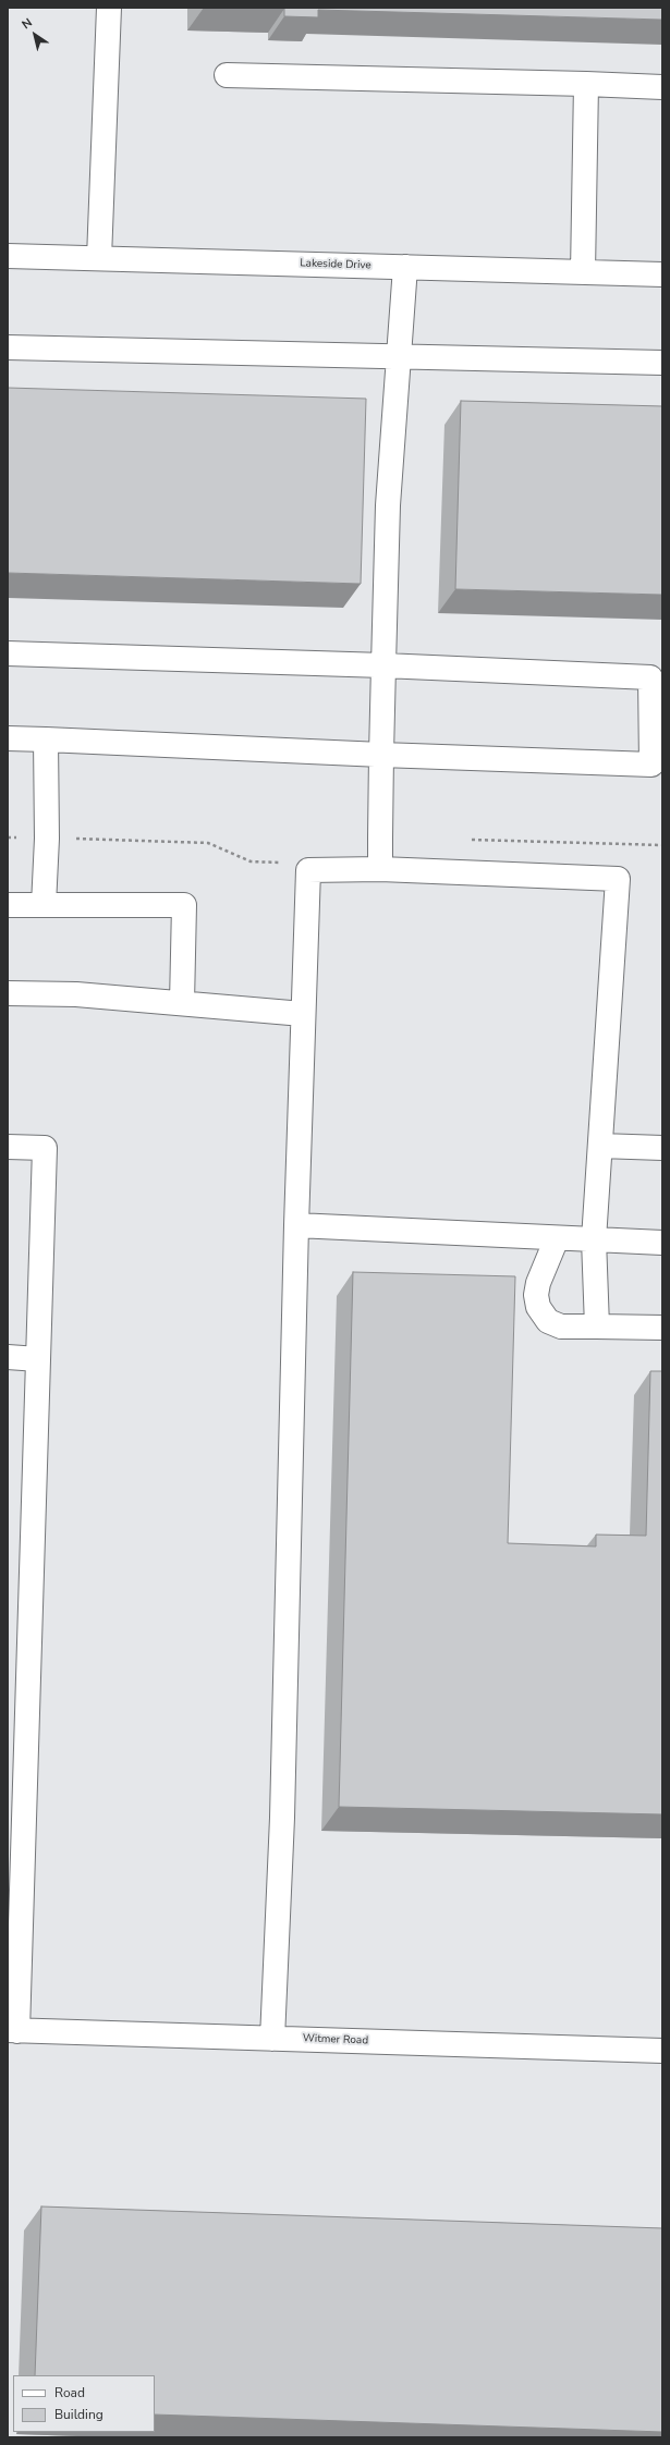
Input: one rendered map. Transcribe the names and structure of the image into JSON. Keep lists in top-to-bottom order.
{
  "streets": {
    "street": ["Lakeside Drive", "Witmer Road"]
  },
  "legend": ["Road", "Building"],
  "north": "top left"
}
